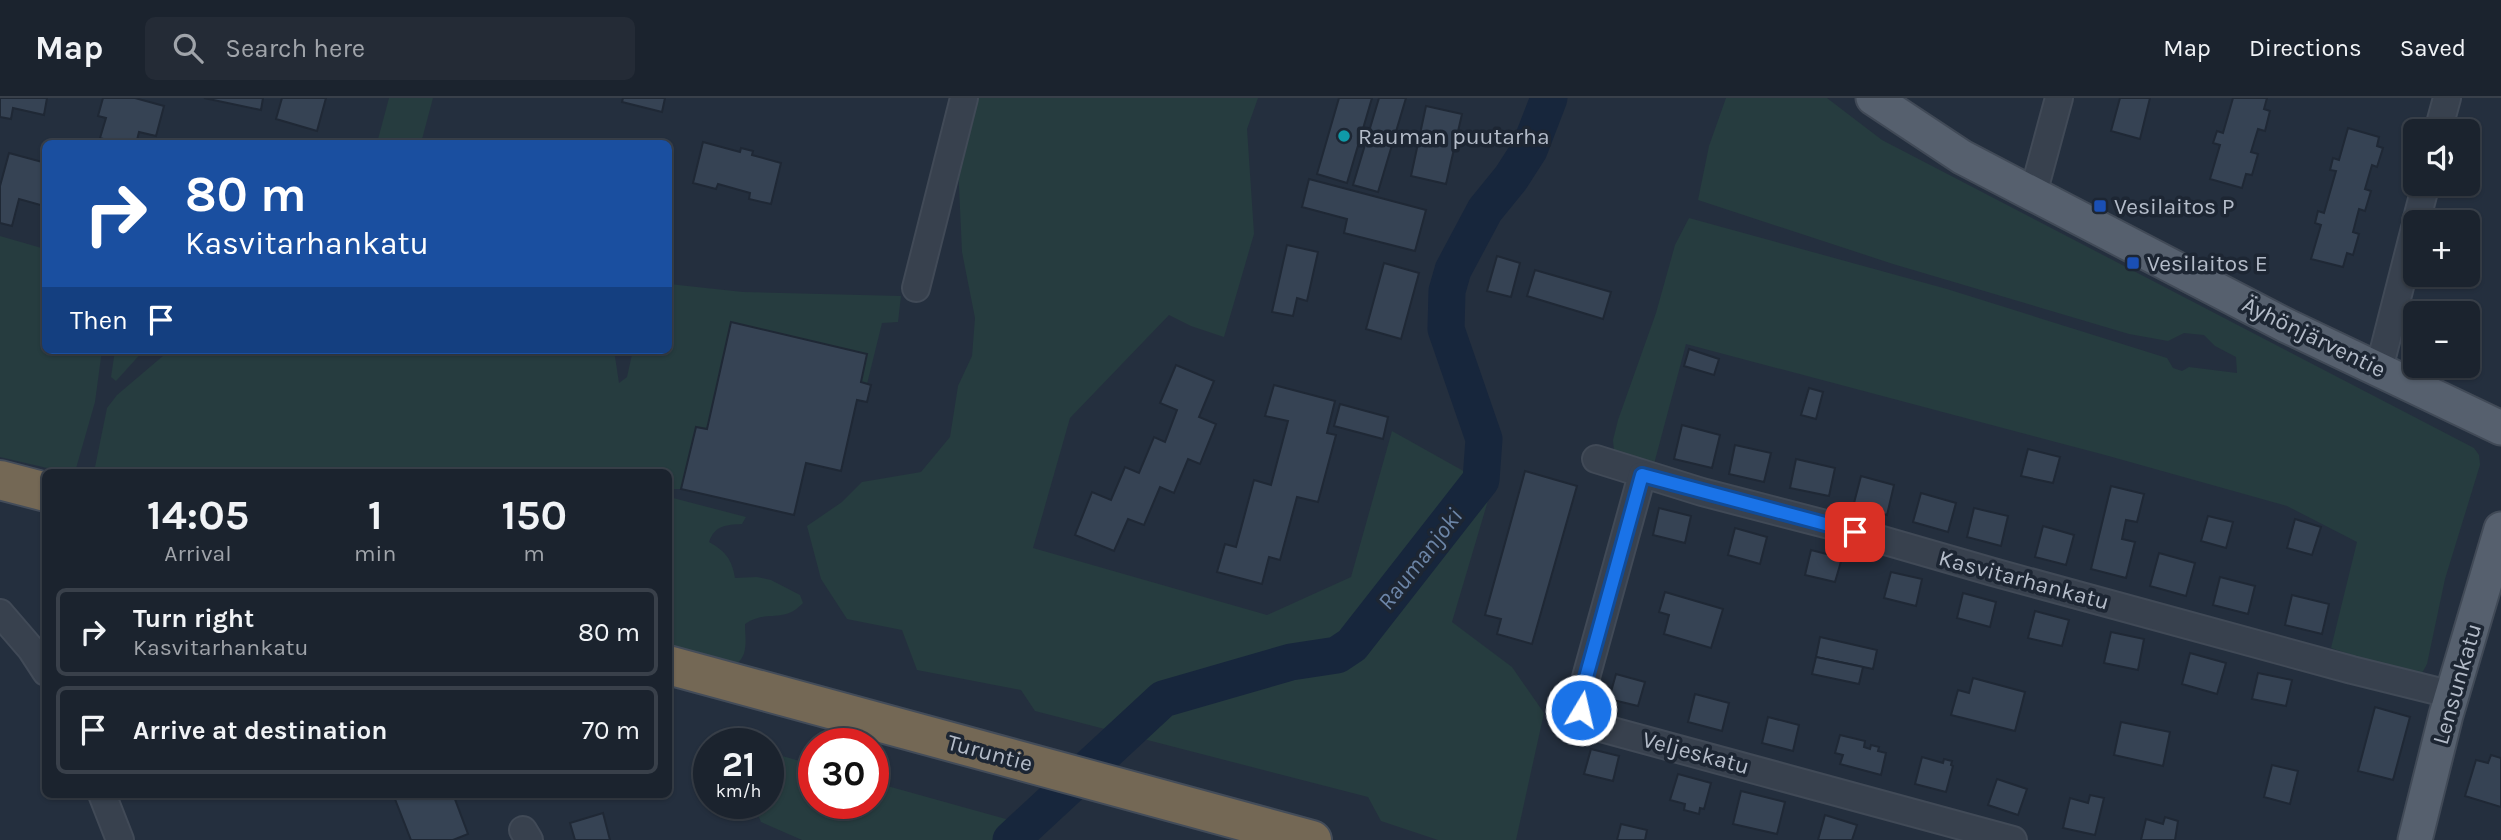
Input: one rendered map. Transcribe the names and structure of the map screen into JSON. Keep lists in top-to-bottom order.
{
  "streets": {
    "highway": ["Turuntie"],
    "main road": ["Äyhönjärventie", "Lensunkatu"],
    "street": ["Kasvitarhankatu", "Veljeskatu"]
  },
  "crossings": [
    ["Kasvitarhankatu", "Lensunkatu"],
    ["Kasvitarhankatu", "Veljeskatu"]
  ],
  "water": ["Raumanjoki"],
  "places": {
    "other": ["Rauman puutarha"],
    "transit": ["Vesilaitos P", "Vesilaitos E"]
  },
  "page": {
    "header": "Map",
    "search": "Search here",
    "nav": ["Map", "Directions", "Saved"],
    "map_buttons": ["+", "−"],
    "turn": ["80 m", "Kasvitarhankatu"],
    "then": "Then",
    "eta": [
      "14:05",
      "Arrival",
      "1",
      "min",
      "150",
      "m"
    ],
    "list": [
      {
        "name": "Turn right",
        "note": "Kasvitarhankatu",
        "value": "80 m"
      },
      {
        "name": "Arrive at destination",
        "value": "70 m"
      }
    ],
    "speed": "21 km/h",
    "limit": "30"
  }
}
